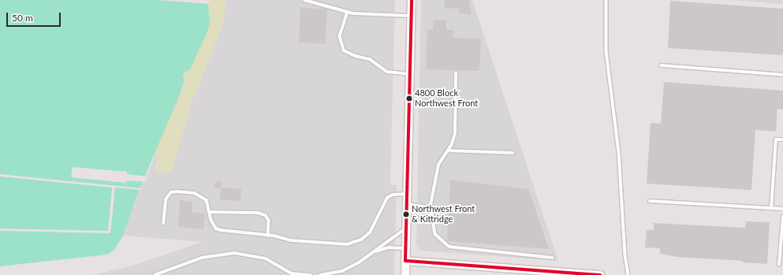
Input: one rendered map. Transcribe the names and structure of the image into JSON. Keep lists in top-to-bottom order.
{
  "places": ["4800 Block Northwest Front", "Northwest Front & Kittridge"],
  "scale_bar": "50 m"
}
